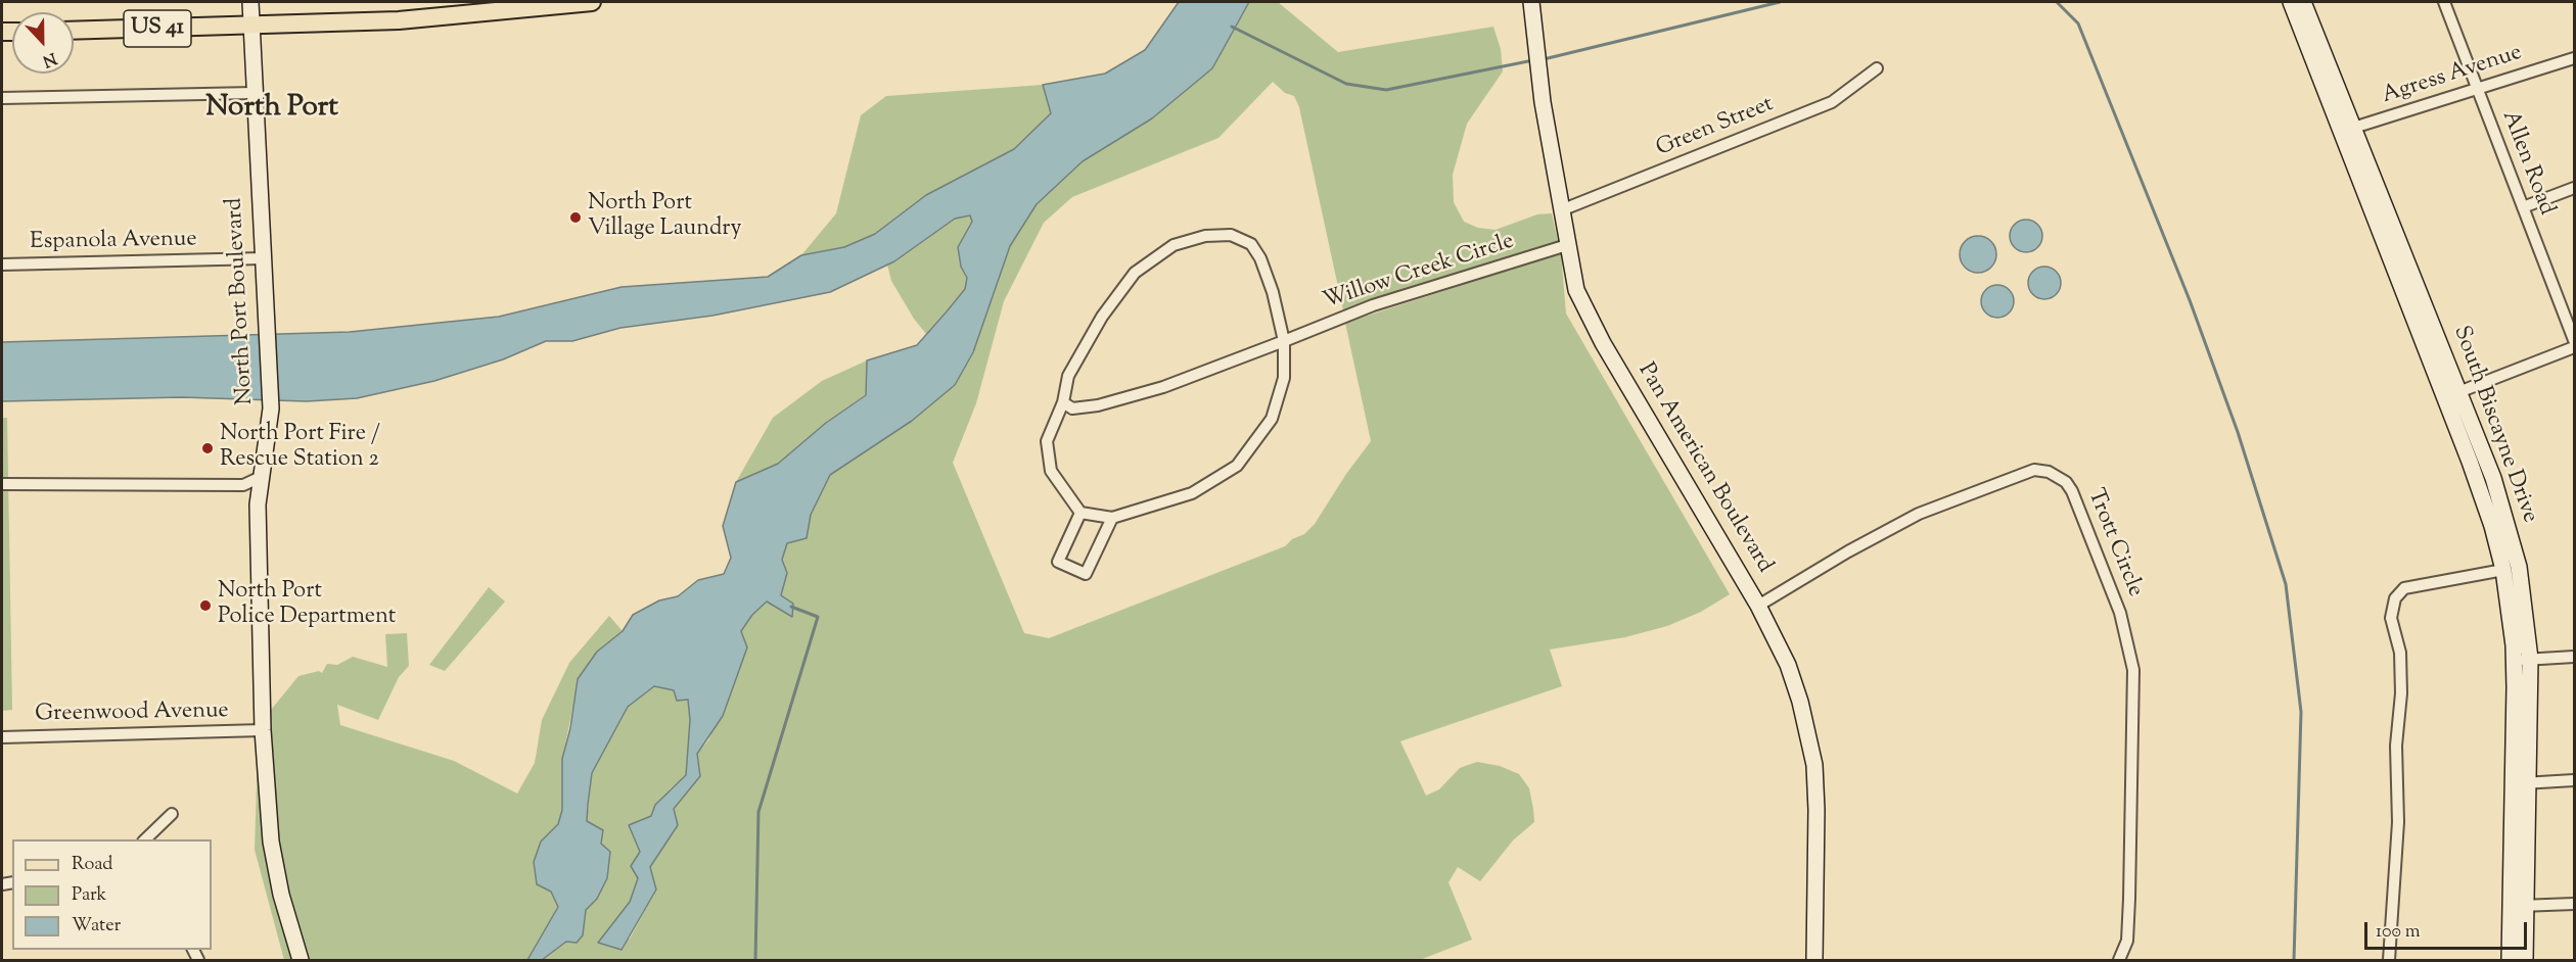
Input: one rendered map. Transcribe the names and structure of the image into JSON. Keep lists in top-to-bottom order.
{
  "streets": {
    "main road": ["US 41"],
    "street": [
      "Agress Avenue",
      "Green Street",
      "Allen Road",
      "Espanola Avenue",
      "Willow Creek Circle",
      "North Port Boulevard",
      "South Biscayne Drive",
      "Pan American Boulevard",
      "Trott Circle",
      "Greenwood Avenue"
    ]
  },
  "crossings": [
    ["US 41", "North Port Boulevard"],
    ["Agress Avenue", "Allen Road"],
    ["Agress Avenue", "South Biscayne Drive"],
    ["Green Street", "Pan American Boulevard"],
    ["Espanola Avenue", "North Port Boulevard"],
    ["Willow Creek Circle", "Pan American Boulevard"],
    ["North Port Boulevard", "Greenwood Avenue"],
    ["Pan American Boulevard", "Trott Circle"]
  ],
  "districts": ["North Port"],
  "places": ["North Port Village Laundry", "North Port Fire / Rescue Station 2", "North Port Police Department"],
  "legend": ["Road", "Park", "Water"],
  "scale_bar": "100 m",
  "north": "bottom"
}
